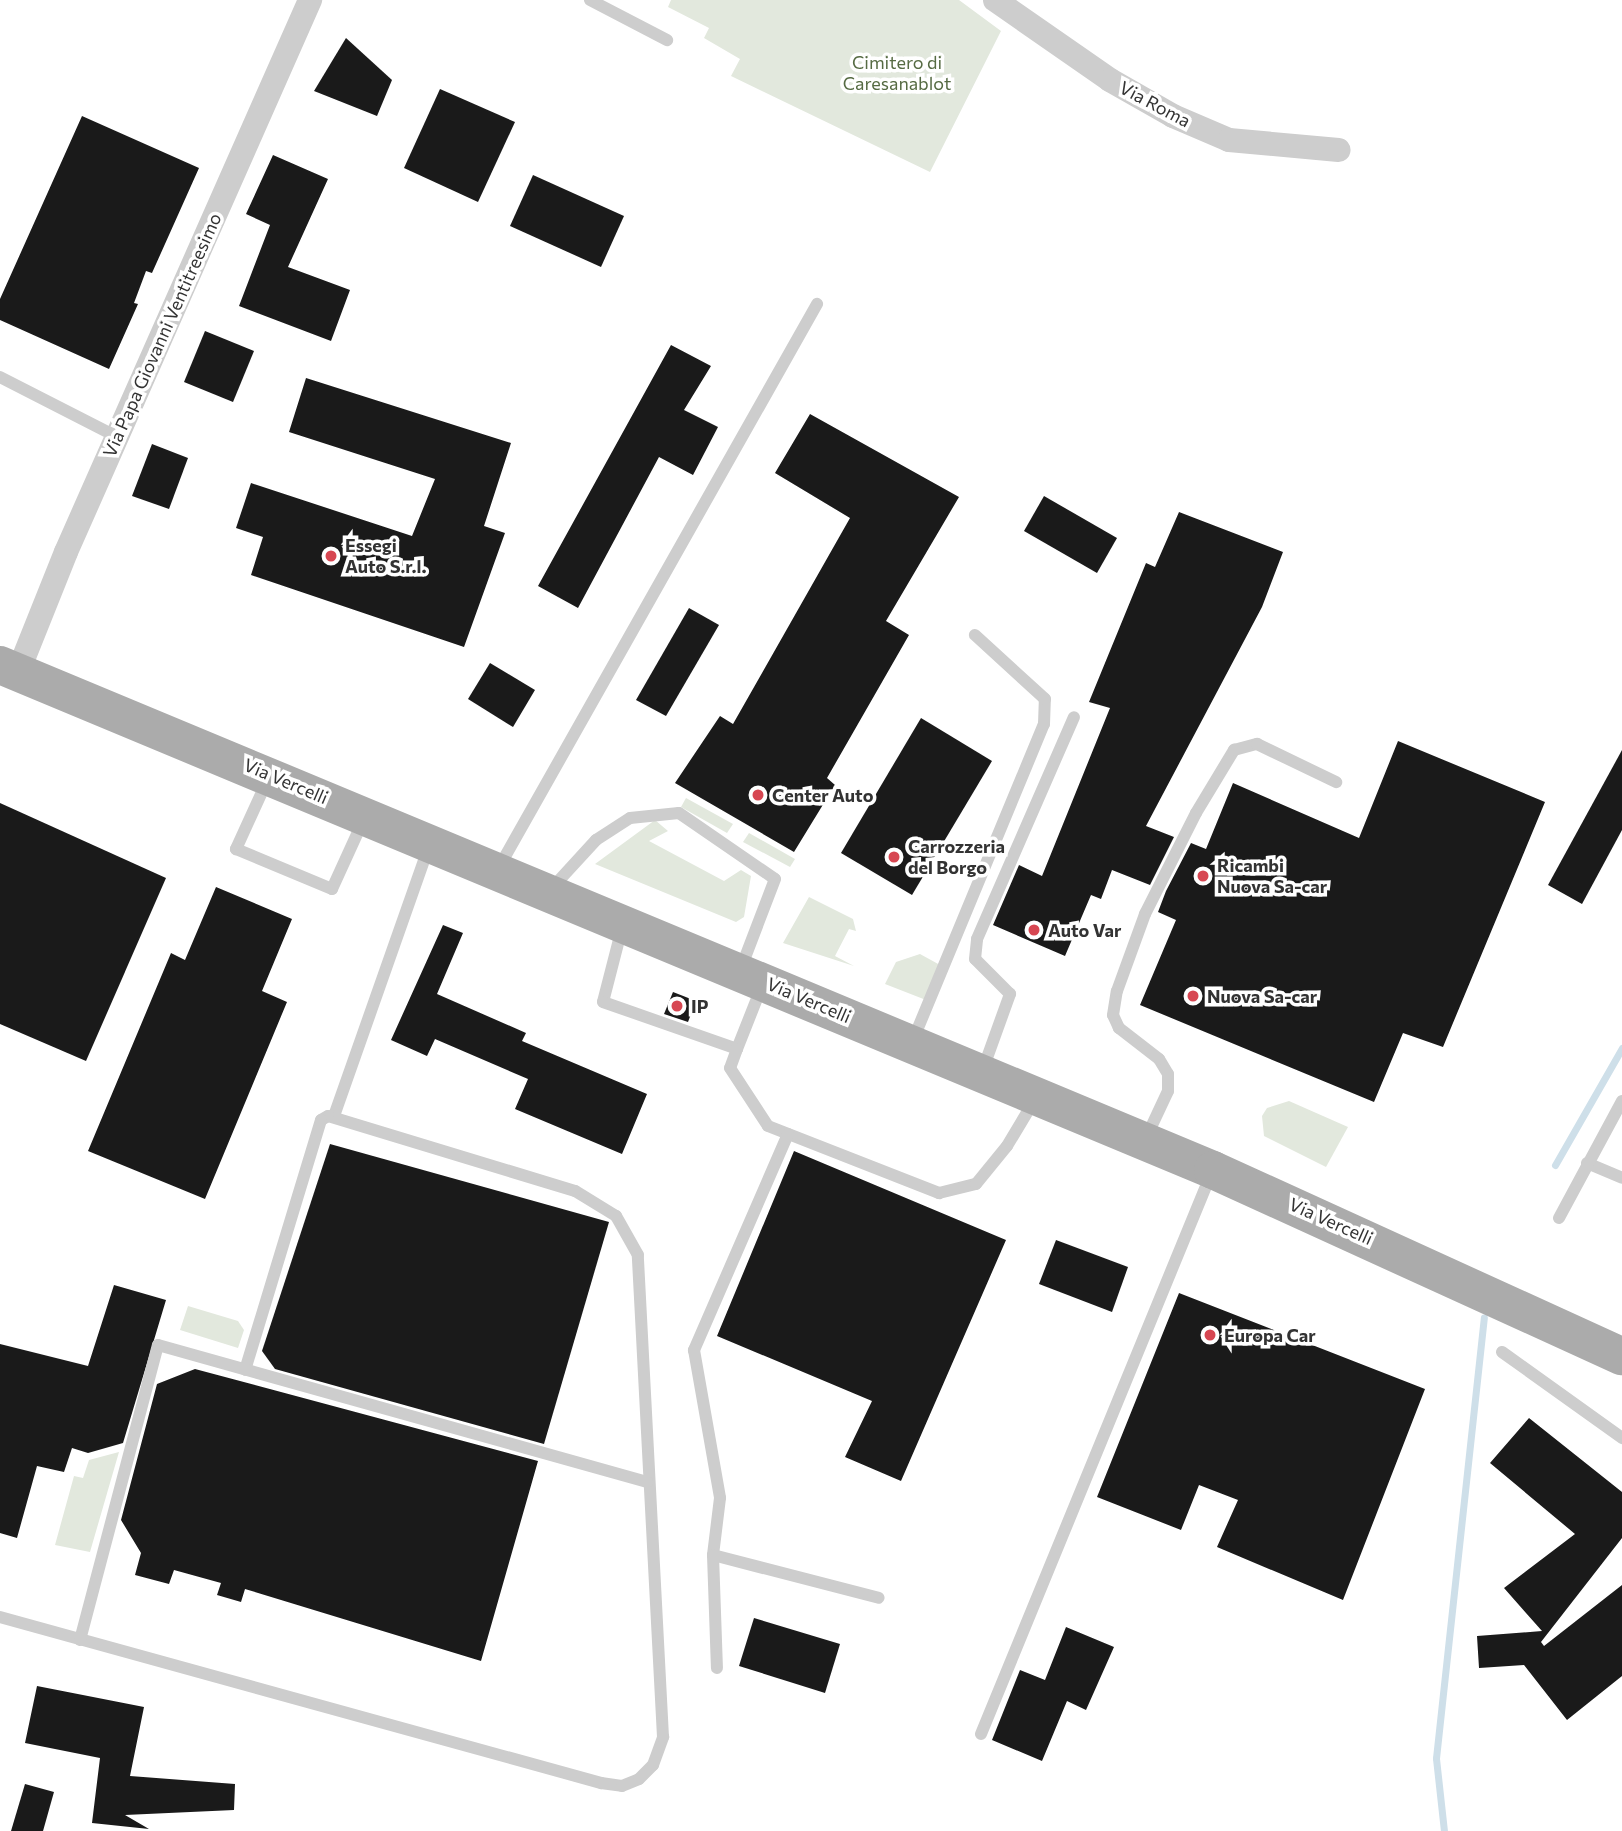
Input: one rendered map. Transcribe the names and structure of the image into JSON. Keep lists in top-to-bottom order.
{
  "streets": {
    "main road": ["Via Vercelli"],
    "street": ["Via Roma", "Via Papa Giovanni Ventitreesimo"]
  },
  "crossings": [
    ["Via Papa Giovanni Ventitreesimo", "Via Vercelli"]
  ],
  "parks": ["Cimitero di Caresanablot"],
  "places": [
    "Essegi Auto S.r.l.",
    "Center Auto",
    "Carrozzeria del Borgo",
    "Ricambi Nuova Sa-car",
    "Auto Var",
    "Nuova Sa-car",
    "IP",
    "Europa Car"
  ]
}
